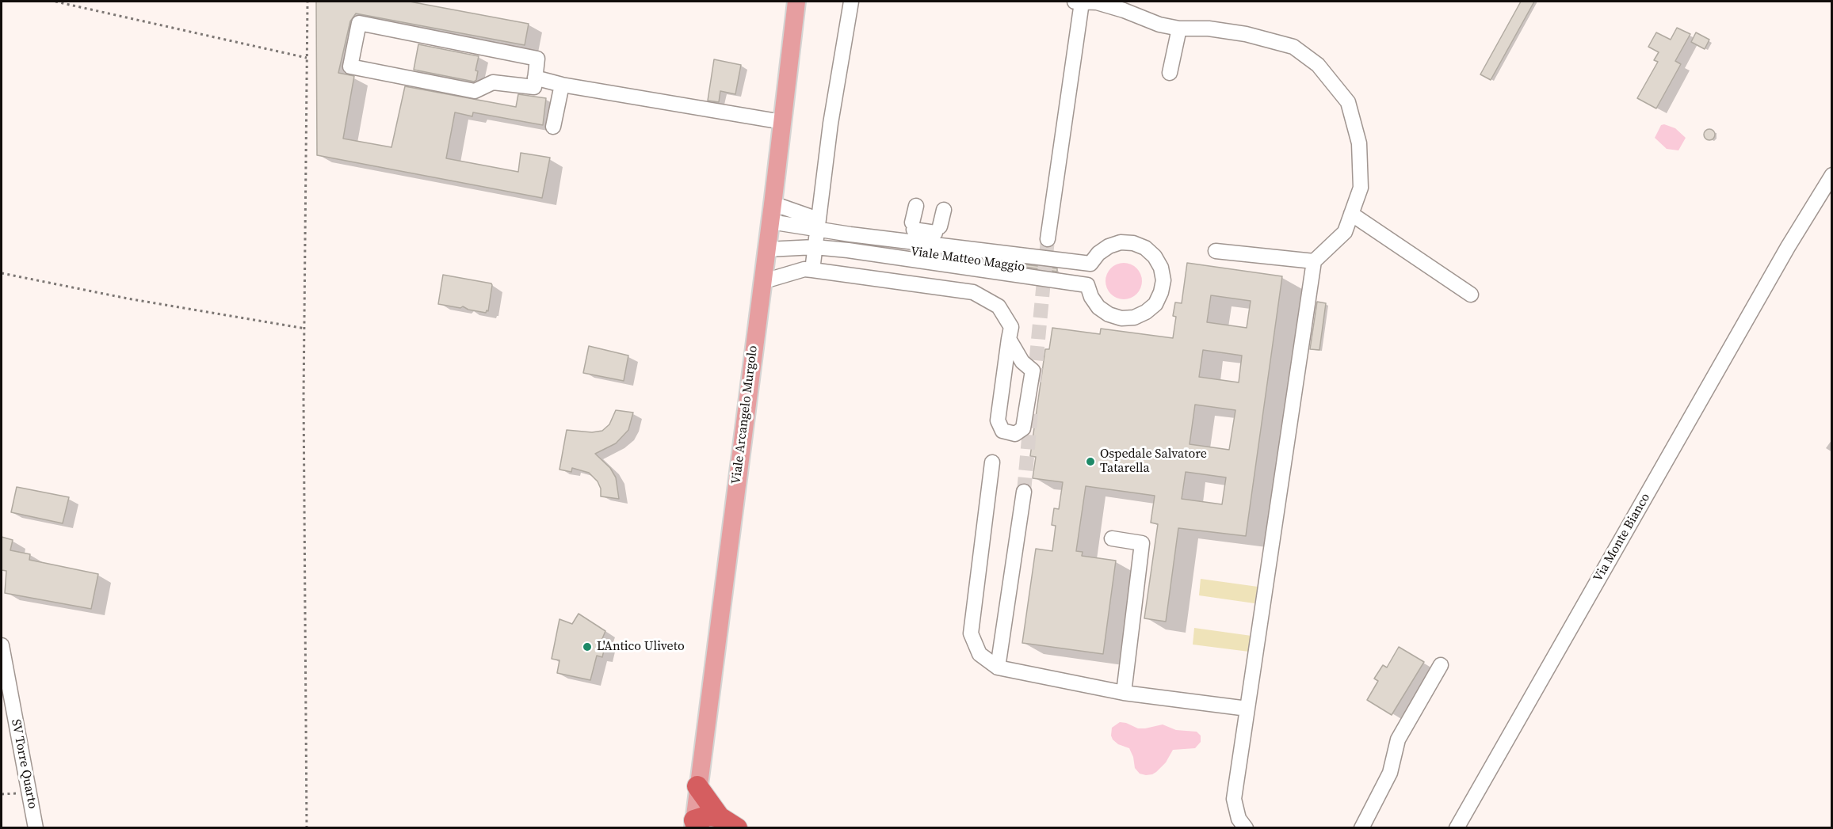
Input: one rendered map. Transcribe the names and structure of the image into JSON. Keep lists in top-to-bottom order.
{
  "streets": {
    "main road": ["Viale Arcangelo Murgolo"],
    "street": ["Viale Matteo Maggio", "Via Monte Bianco", "SV Torre Quarto"]
  },
  "places": ["Ospedale Salvatore Tatarella", "L'Antico Uliveto"]
}
